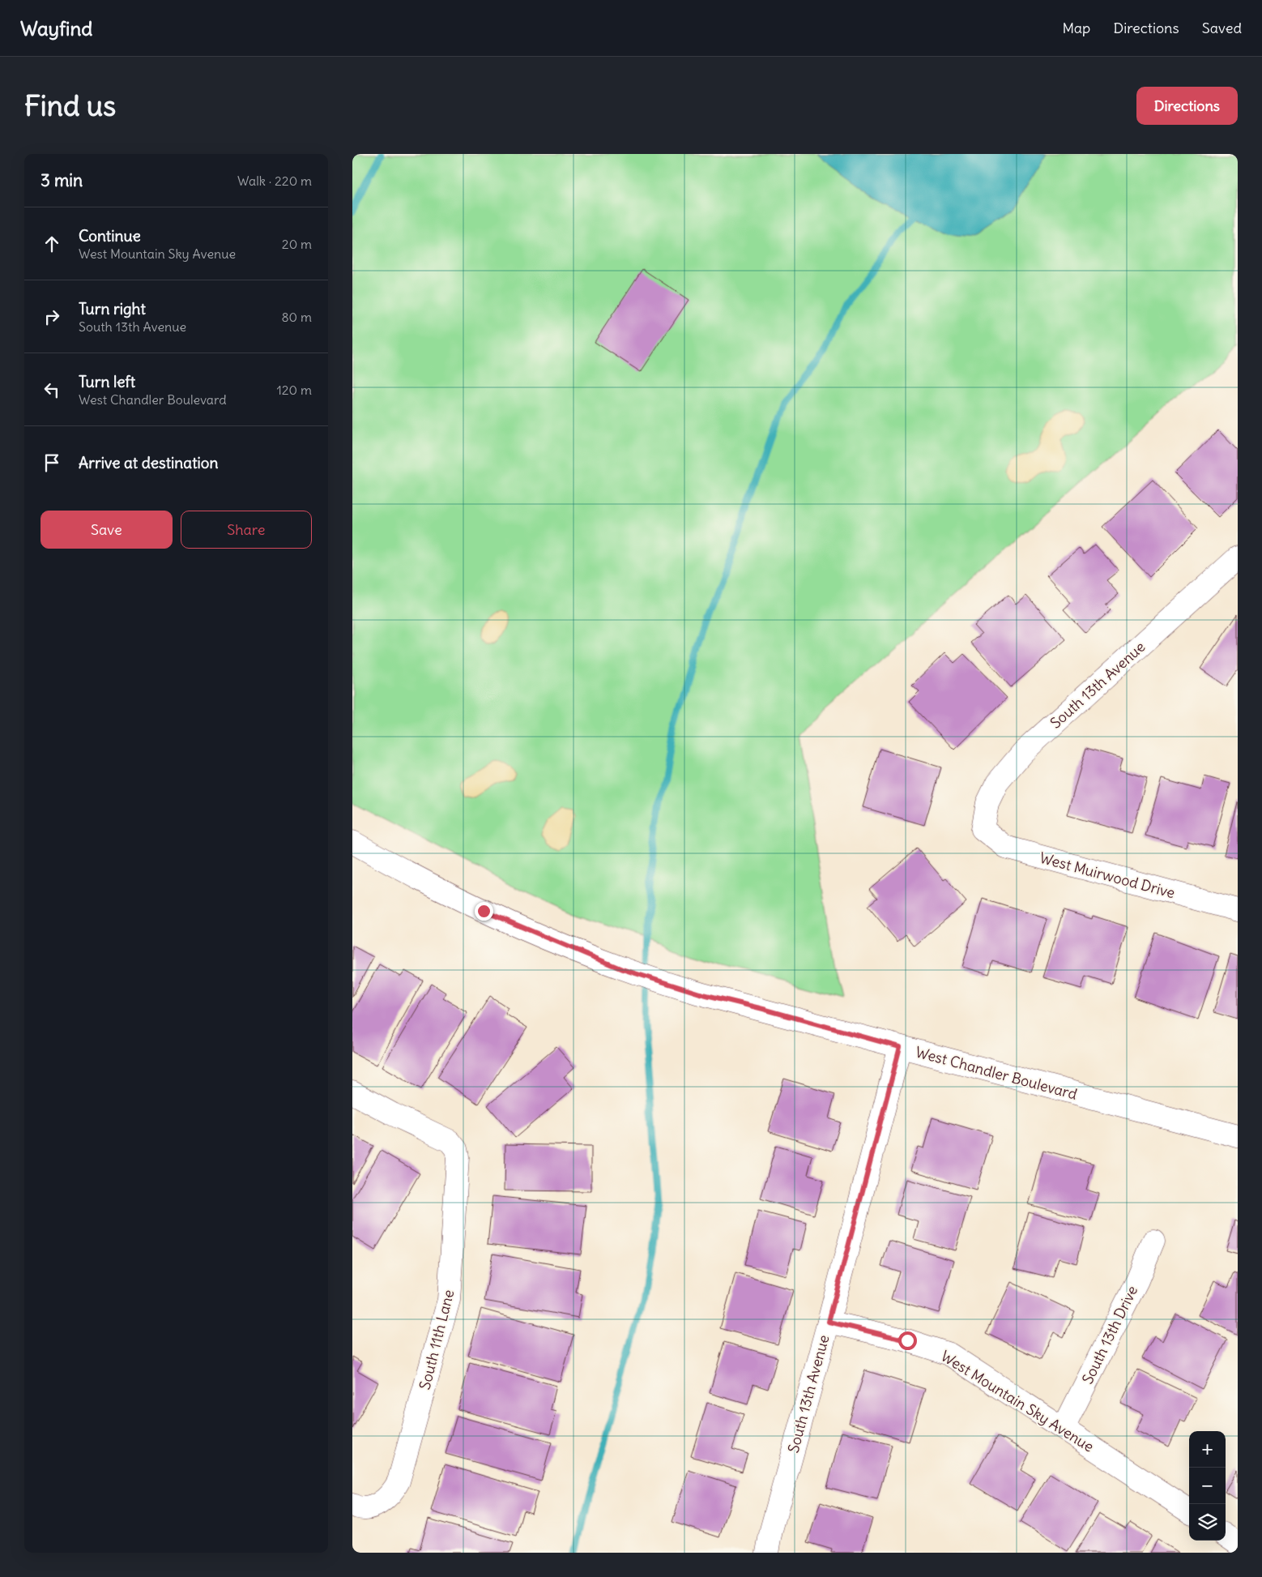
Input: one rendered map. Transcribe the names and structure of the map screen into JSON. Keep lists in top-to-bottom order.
{
  "streets": {
    "street": [
      "South 13th Avenue",
      "West Muirwood Drive",
      "West Chandler Boulevard",
      "South 13th Drive",
      "South 11th Lane",
      "West Mountain Sky Avenue"
    ]
  },
  "crossings": [
    ["South 13th Avenue", "West Muirwood Drive"],
    ["South 13th Avenue", "West Chandler Boulevard"],
    ["South 13th Avenue", "West Mountain Sky Avenue"],
    ["South 13th Drive", "West Mountain Sky Avenue"]
  ],
  "page": {
    "header": "Wayfind",
    "nav": ["Map", "Directions", "Saved"],
    "buttons": [
      "Directions",
      ["Save", "Share"]
    ],
    "title": "Find us",
    "heading": ["3 min", "Walk · 220 m"],
    "list": [
      ["Continue", "West Mountain Sky Avenue", "20 m"],
      ["Turn right", "South 13th Avenue", "80 m"],
      ["Turn left", "West Chandler Boulevard", "120 m"],
      "Arrive at destination"
    ],
    "map_buttons": ["+", "−"]
  }
}
